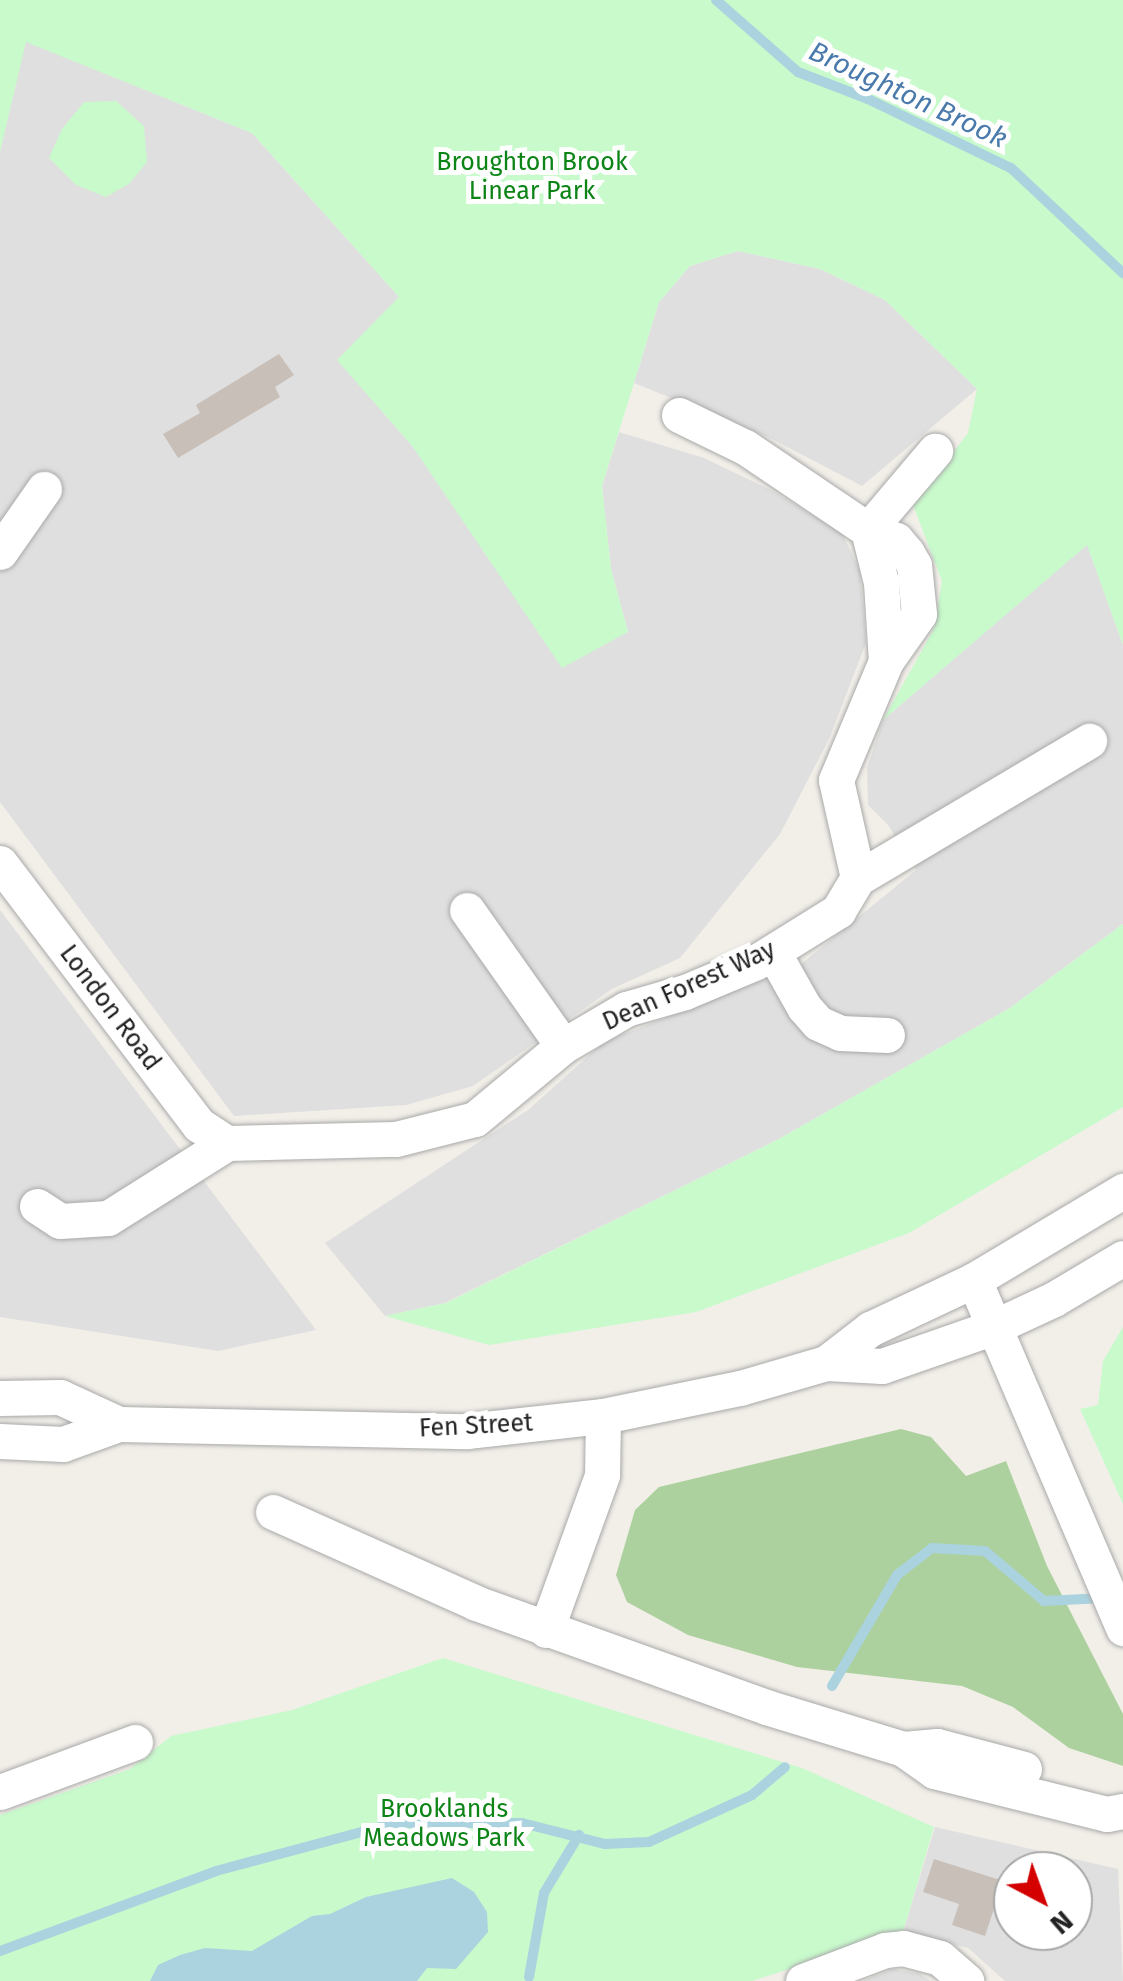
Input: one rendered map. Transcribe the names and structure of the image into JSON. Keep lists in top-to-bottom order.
{
  "streets": {
    "street": ["Dean Forest Way", "London Road", "Fen Street"]
  },
  "crossings": [
    ["Dean Forest Way", "London Road"]
  ],
  "water": ["Broughton Brook"],
  "parks": ["Broughton Brook Linear Park", "Brooklands Meadows Park"],
  "north": "bottom right"
}
